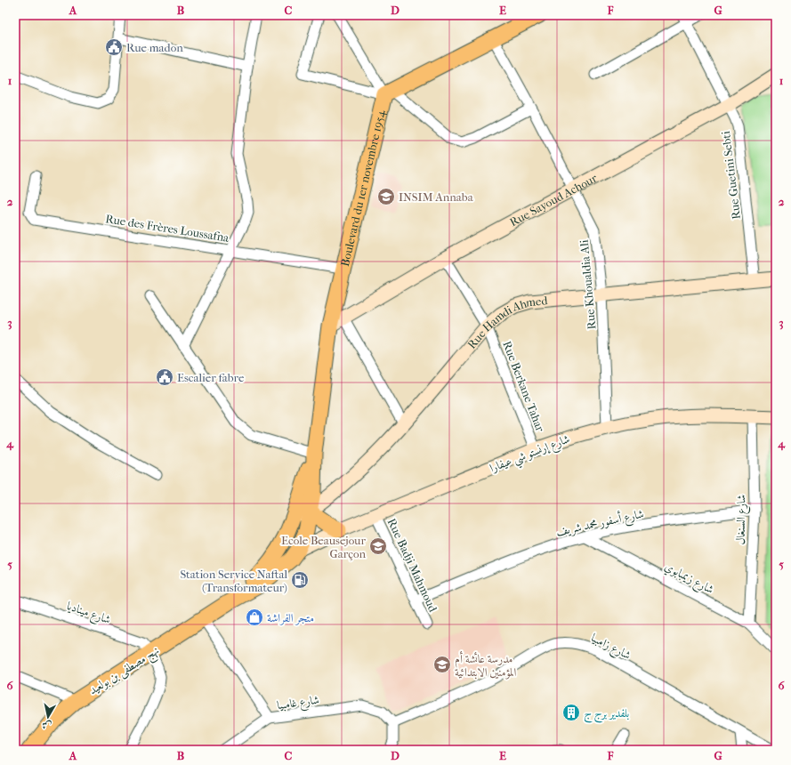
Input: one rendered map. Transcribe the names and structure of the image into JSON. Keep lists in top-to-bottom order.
{
  "streets": {
    "main road": [
      "Boulevard du 1er novembre 1954",
      "Rue Sayoud Achour",
      "Rue Hamdi Ahmed",
      "شارع إرنستو شي عيفارا",
      "نهج مصطفى بن بولعيد"
    ],
    "street": [
      "Rue Guetini Sebti",
      "Rue des Frères Loussafna",
      "Rue Khoualdia Ali",
      "Rue Berkane Tahar",
      "شارع السنغال",
      "شارع أسفور محمد شريف",
      "Rue Badji Mahmoud",
      "شارع زيمبابوي",
      "شارع ميناديا",
      "شارع زامبيا",
      "شارع غامبيا"
    ]
  },
  "crossings": [
    ["Rue Guetini Sebti", "Rue Sayoud Achour"],
    ["Rue Guetini Sebti", "Rue Hamdi Ahmed"],
    ["Boulevard du 1er novembre 1954", "Rue Sayoud Achour"],
    ["Boulevard du 1er novembre 1954", "Rue des Frères Loussafna"],
    ["Boulevard du 1er novembre 1954", "نهج مصطفى بن بولعيد"],
    ["Rue Sayoud Achour", "Rue Khoualdia Ali"],
    ["Rue Sayoud Achour", "Rue Berkane Tahar"],
    ["Rue Khoualdia Ali", "Rue Hamdi Ahmed"],
    ["Rue Khoualdia Ali", "شارع إرنستو شي عيفارا"],
    ["Rue Hamdi Ahmed", "Rue Berkane Tahar"],
    ["Rue Hamdi Ahmed", "نهج مصطفى بن بولعيد"],
    ["Rue Berkane Tahar", "شارع إرنستو شي عيفارا"],
    ["شارع إرنستو شي عيفارا", "شارع السنغال"],
    ["شارع إرنستو شي عيفارا", "Rue Badji Mahmoud"],
    ["شارع إرنستو شي عيفارا", "نهج مصطفى بن بولعيد"],
    ["شارع السنغال", "شارع أسفور محمد شريف"],
    ["شارع السنغال", "شارع زيمبابوي"],
    ["شارع أسفور محمد شريف", "Rue Badji Mahmoud"],
    ["شارع أسفور محمد شريف", "شارع زيمبابوي"],
    ["شارع ميناديا", "نهج مصطفى بن بولعيد"],
    ["شارع زامبيا", "شارع غامبيا"],
    ["نهج مصطفى بن بولعيد", "شارع غامبيا"]
  ],
  "places": {
    "public building": ["Rue madon", "Escalier fabre"],
    "school or university": ["INSIM Annaba", "Ecole Beausejour Garçon", "مدرسة عائشة أم المؤمنين الابتدائية"],
    "fuel station": ["Station Service Naftal (Transformateur)"],
    "shop": ["متجر الفراشة"],
    "building": ["بلفدير برج ج"]
  },
  "north": "bottom",
  "grid": {
    "columns": [
      "A",
      "B",
      "C",
      "D",
      "E",
      "F",
      "G"
    ],
    "rows": [
      "1",
      "2",
      "3",
      "4",
      "5",
      "6"
    ]
  }
}
